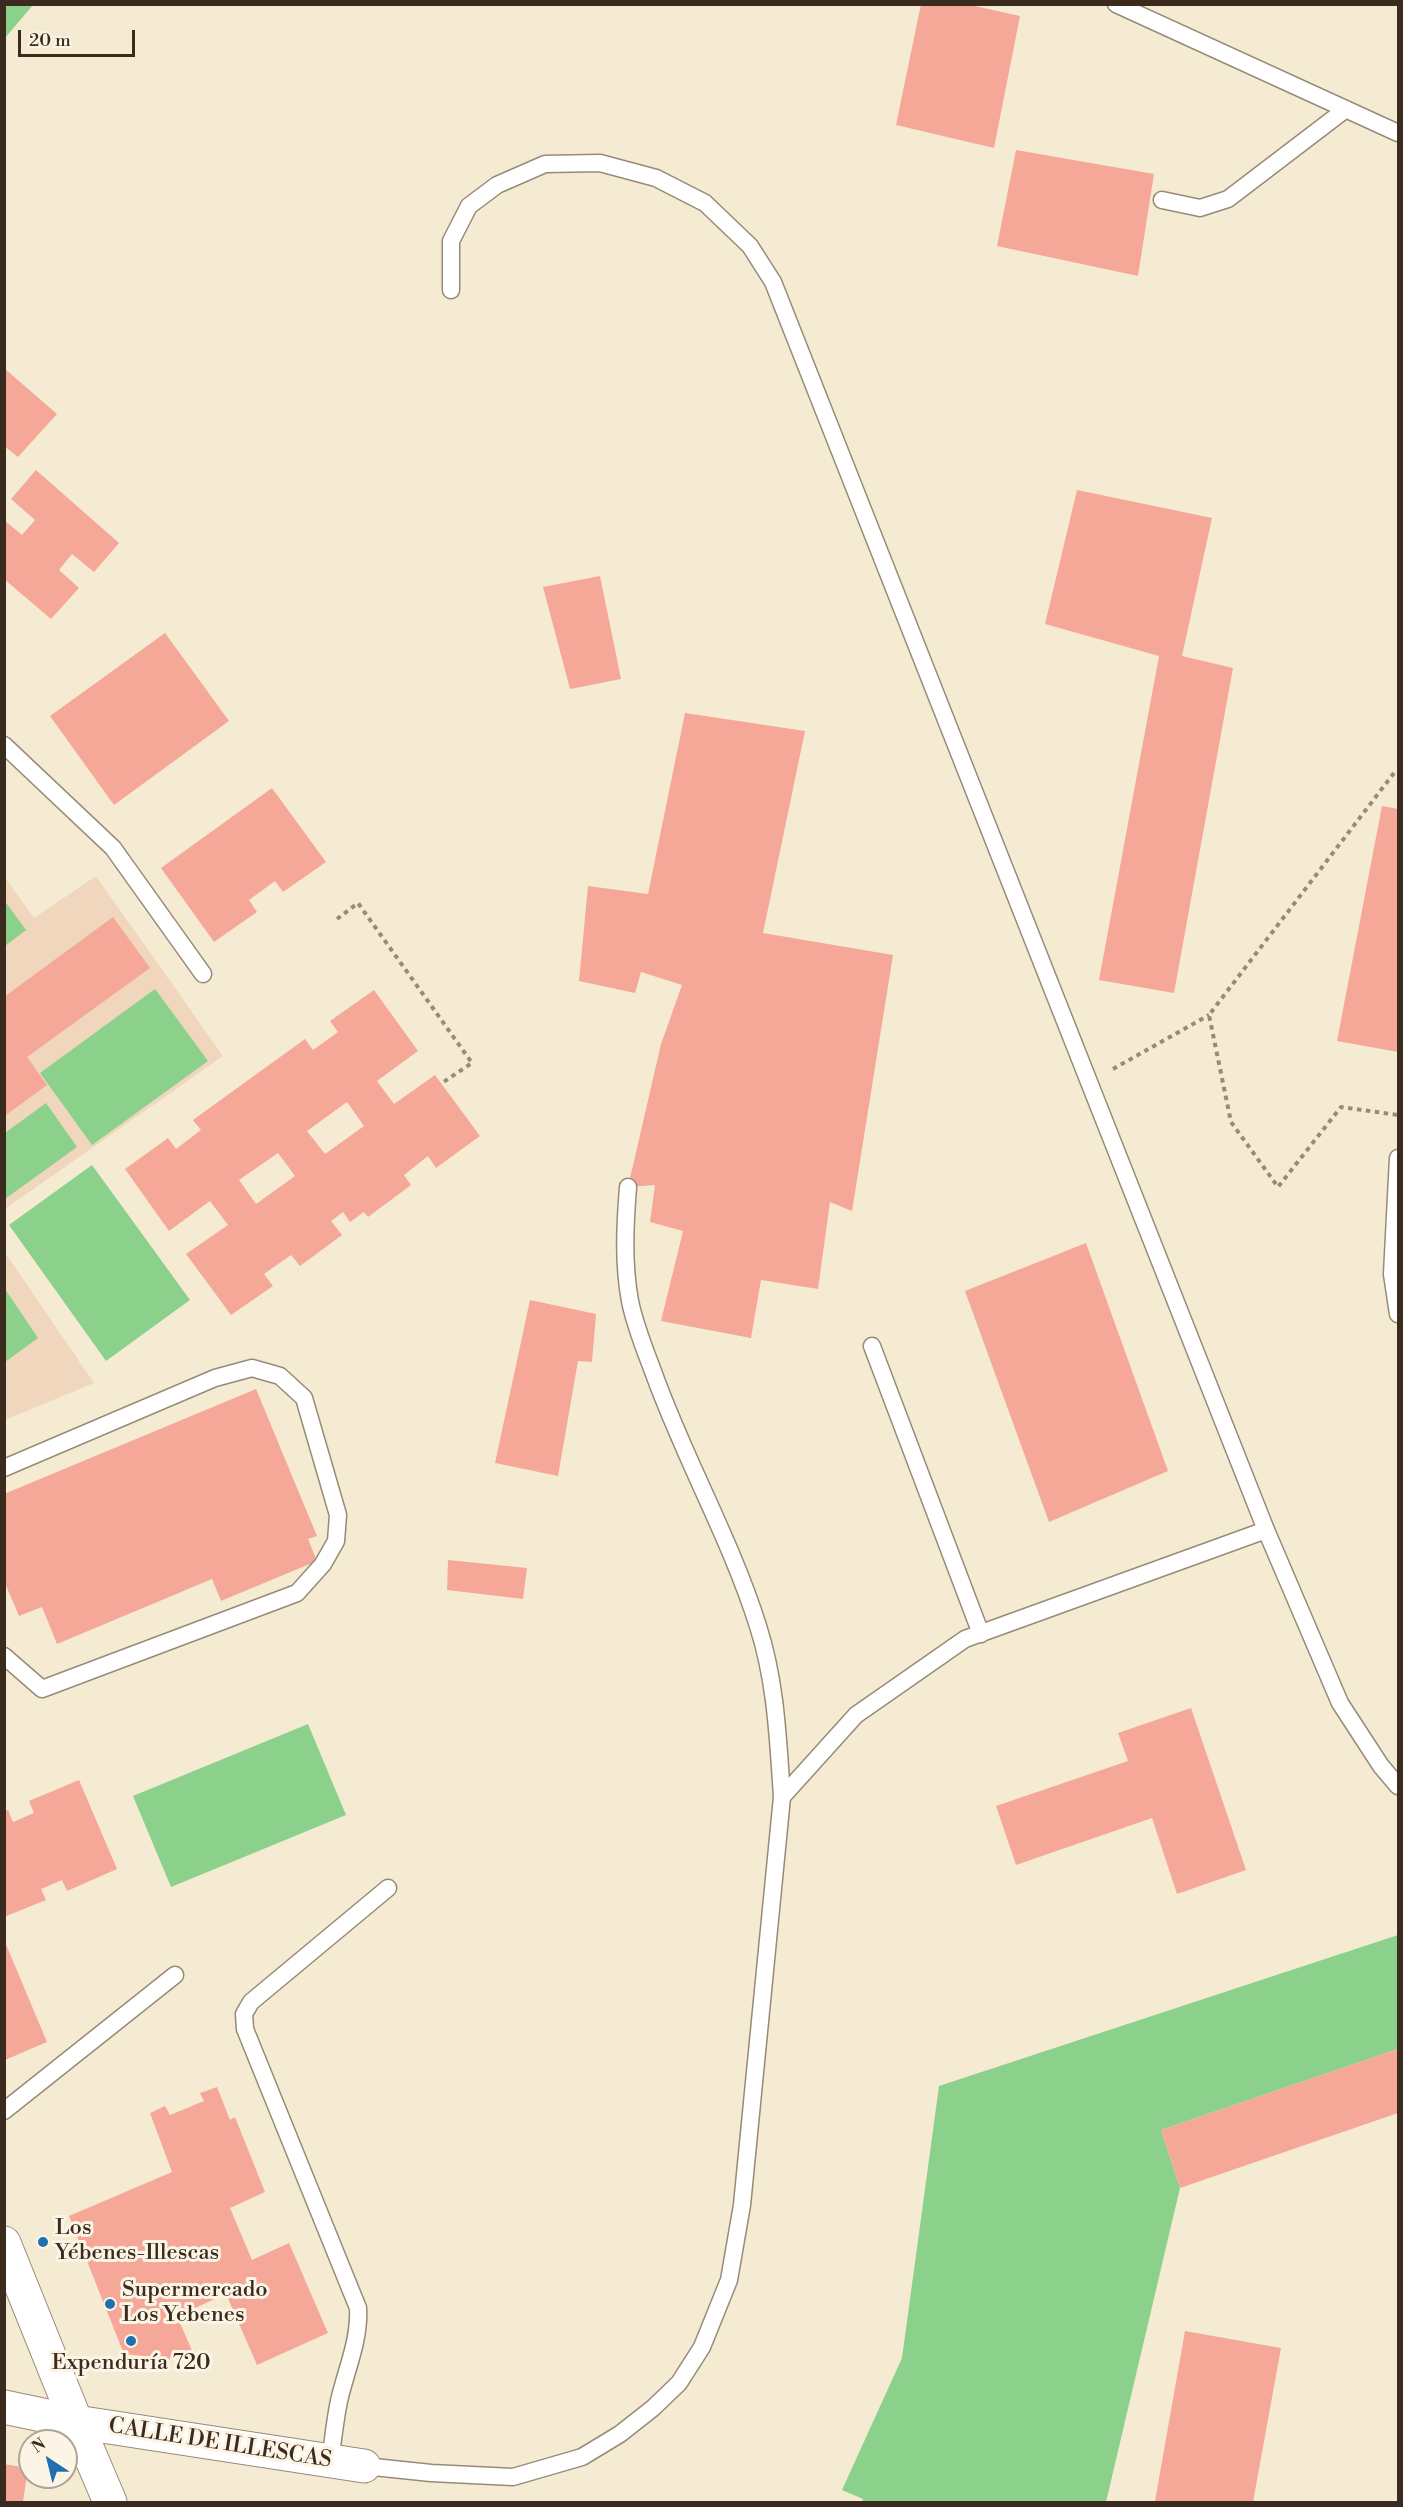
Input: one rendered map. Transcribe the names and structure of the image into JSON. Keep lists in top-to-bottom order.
{
  "streets": {
    "street": ["CALLE DE ILLESCAS"]
  },
  "places": ["Los Yébenes-Illescas", "Supermercado Los Yebenes", "Expenduría 720"],
  "scale_bar": "20 m",
  "north": "top left"
}
